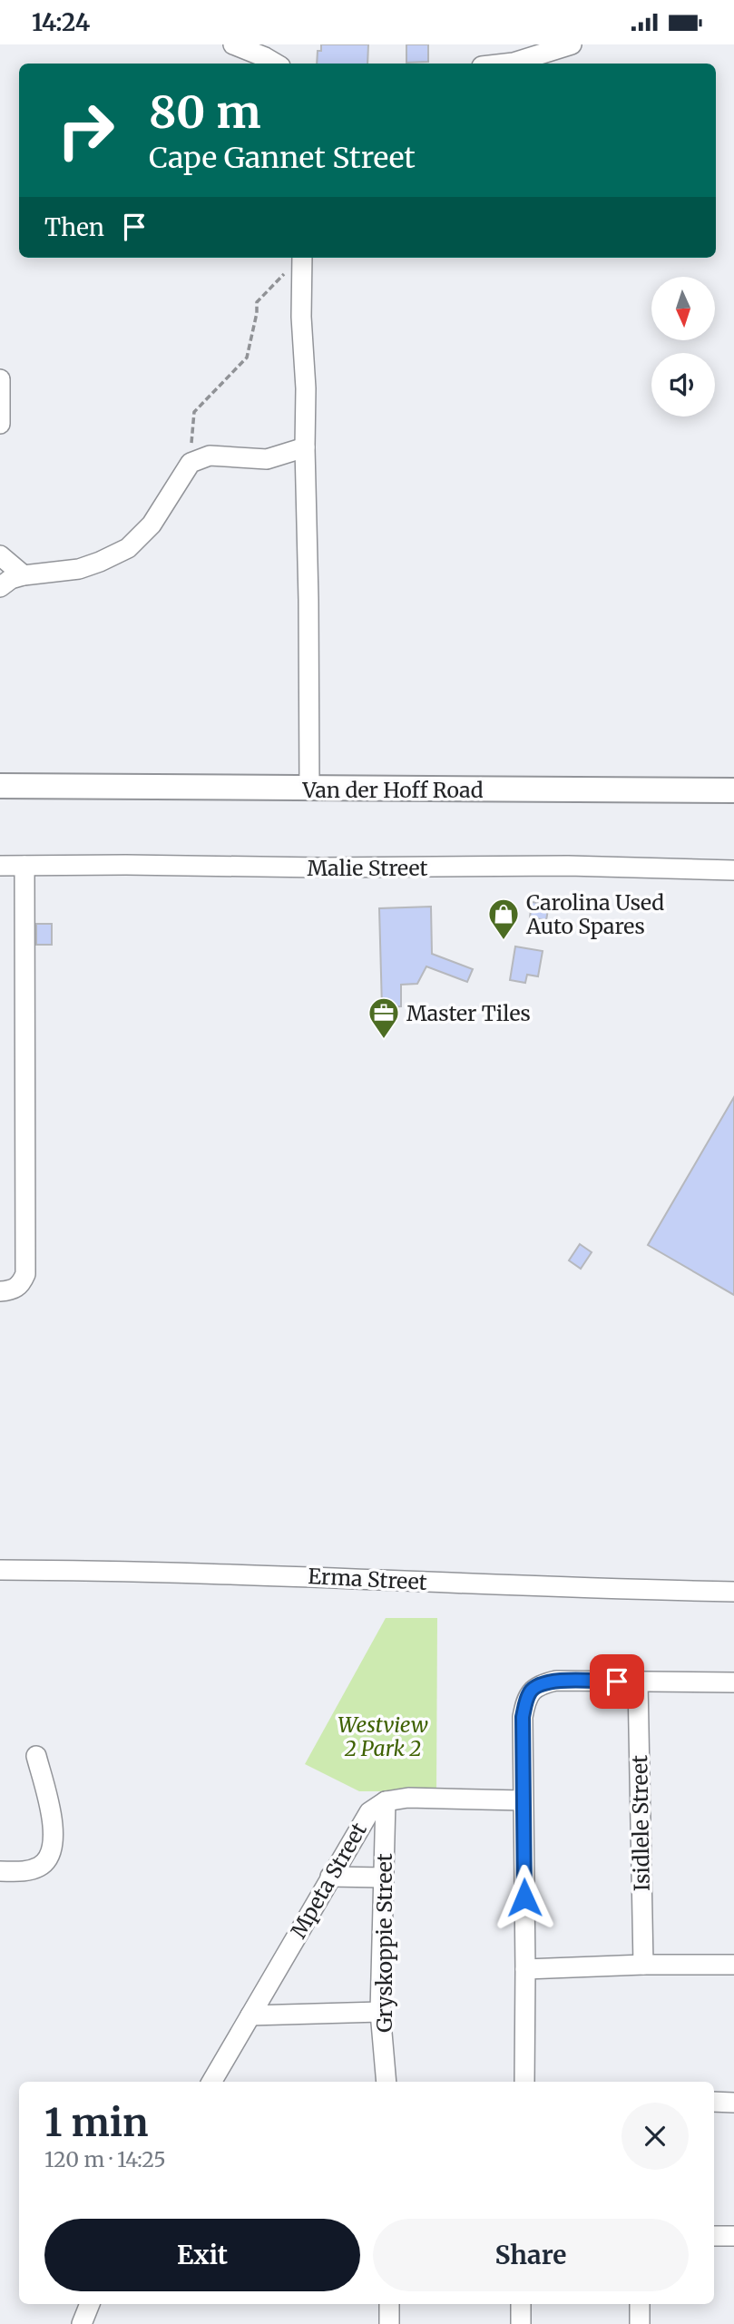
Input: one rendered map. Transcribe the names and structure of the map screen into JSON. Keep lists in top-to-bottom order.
{
  "streets": {
    "main road": ["Van der Hoff Road"],
    "street": [
      "Malie Street",
      "Erma Street",
      "Isidlele Street",
      "Mpeta Street",
      "Gryskoppie Street"
    ]
  },
  "crossings": [
    ["Mpeta Street", "Gryskoppie Street"]
  ],
  "parks": ["Westview 2 Park 2"],
  "places": {
    "shop": ["Carolina Used Auto Spares"],
    "office": ["Master Tiles"]
  },
  "north": "bottom",
  "page": {
    "status": "14:24",
    "turn": ["80 m", "Cape Gannet Street"],
    "then": "Then",
    "heading": ["1 min", "120 m · 14:25"],
    "buttons": ["Exit", "Share"]
  }
}
